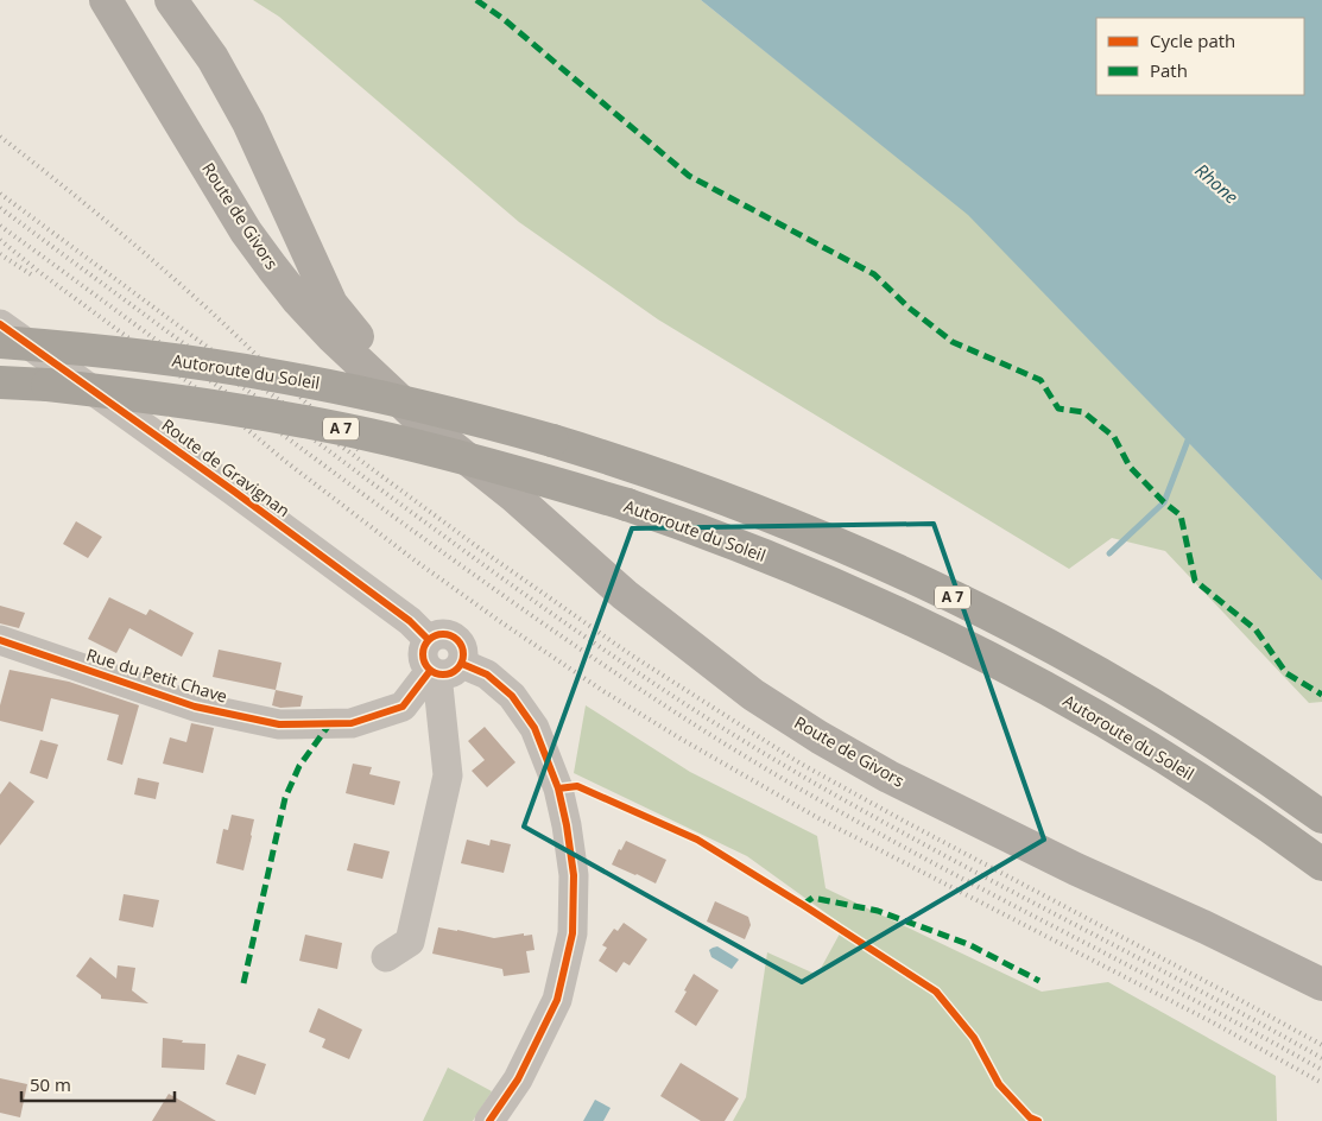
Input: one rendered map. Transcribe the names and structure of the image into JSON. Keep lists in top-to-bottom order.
{
  "streets": {
    "highway": ["Autoroute du Soleil", "A 7"],
    "main road": ["Route de Givors"],
    "street": ["Route de Gravignan", "Rue du Petit Chave"]
  },
  "crossings": [
    ["Route de Gravignan", "Rue du Petit Chave"]
  ],
  "water": ["Rhone"],
  "legend": ["Cycle path", "Path"],
  "scale_bar": "50 m"
}
